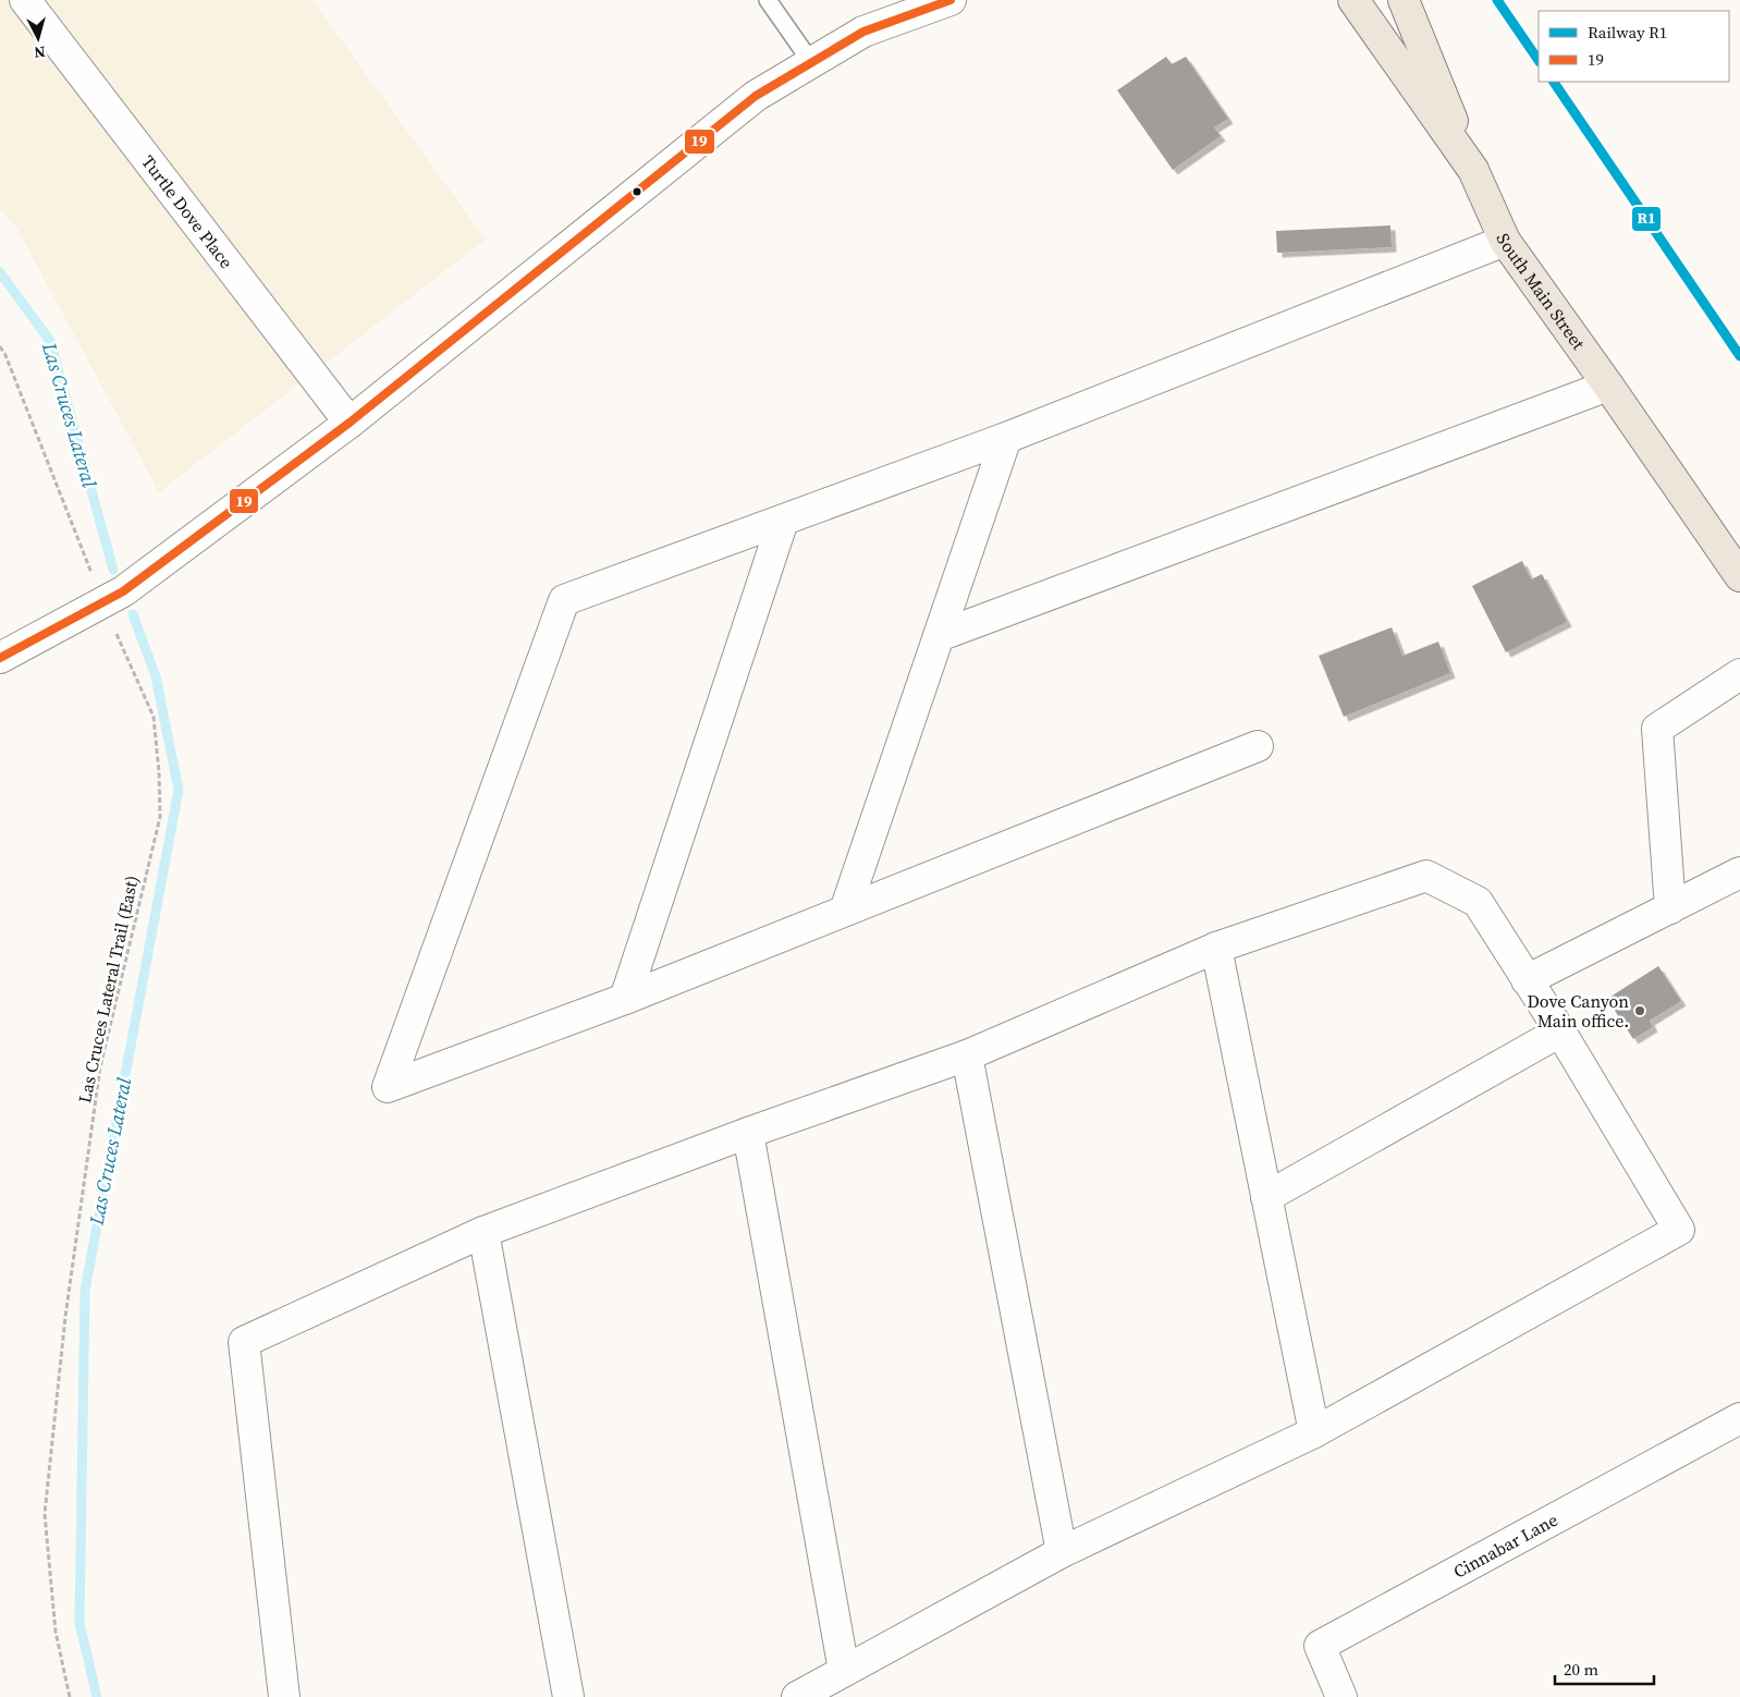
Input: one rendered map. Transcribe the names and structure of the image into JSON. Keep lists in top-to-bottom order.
{
  "streets": {
    "main road": ["South Main Street"],
    "street": ["Turtle Dove Place", "Cinnabar Lane"],
    "path": ["Las Cruces Lateral Trail (East)"]
  },
  "water": ["Las Cruces Lateral"],
  "places": ["Dove Canyon Main office."],
  "lines": ["rail line R1", "transit line 19"],
  "legend": ["Railway R1", "19"],
  "scale_bar": "20 m",
  "north": "bottom"
}
